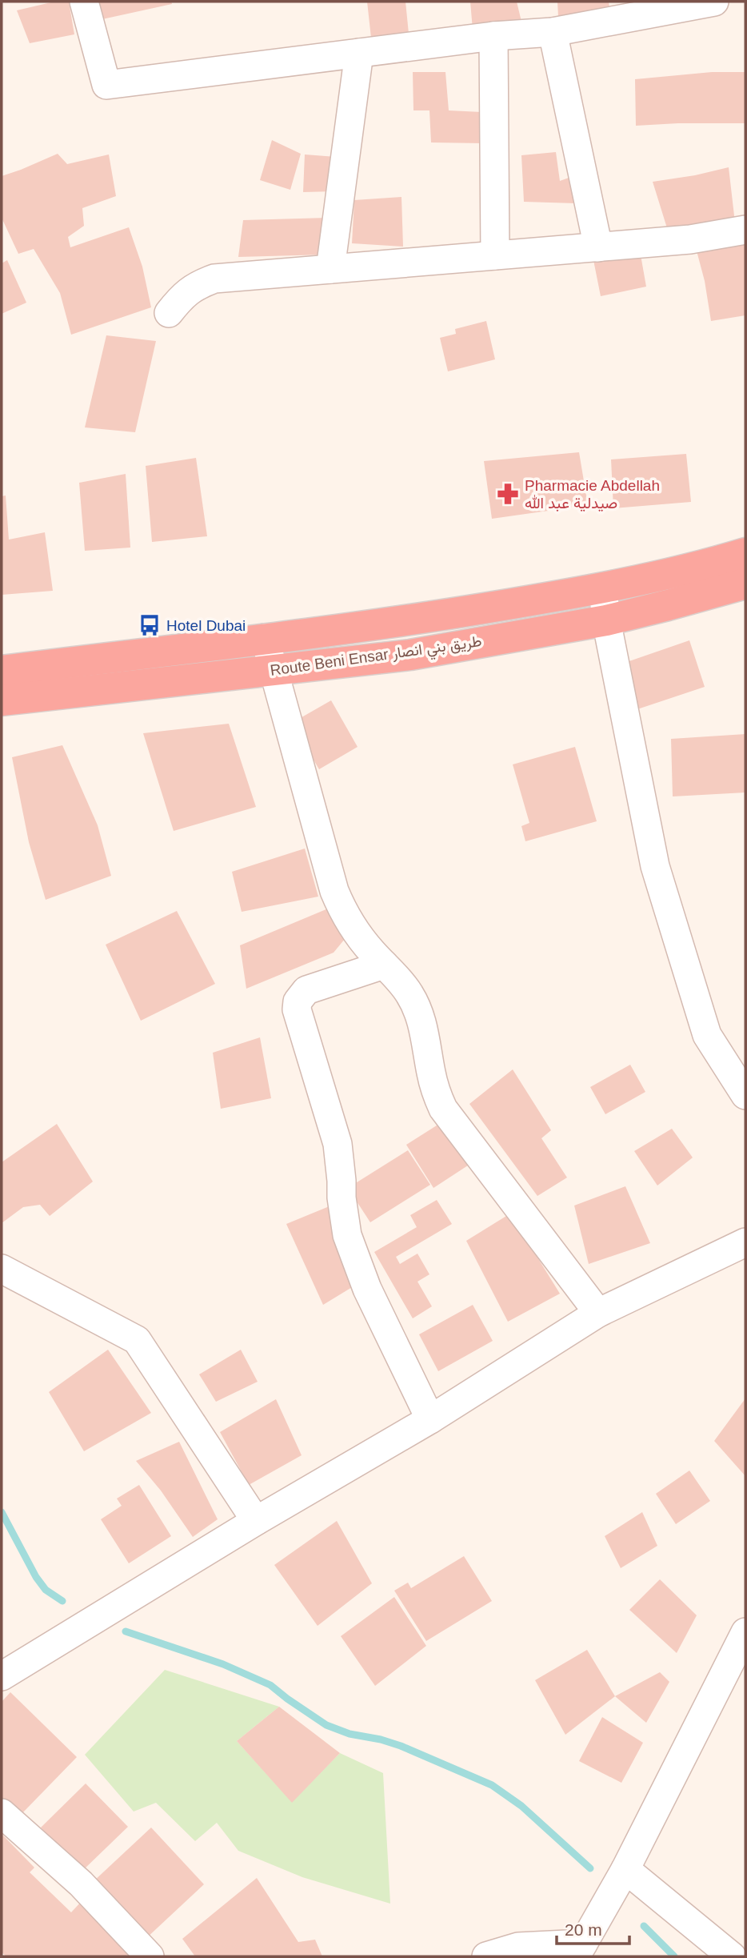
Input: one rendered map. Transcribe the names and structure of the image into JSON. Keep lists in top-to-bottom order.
{
  "streets": {
    "highway": ["Route Beni Ensar طريق بني انصار"]
  },
  "places": {
    "pharmacy": ["Pharmacie Abdellah صيدلية عبد الله"],
    "bus stop": ["Hotel Dubai"]
  },
  "scale_bar": "20 m"
}
